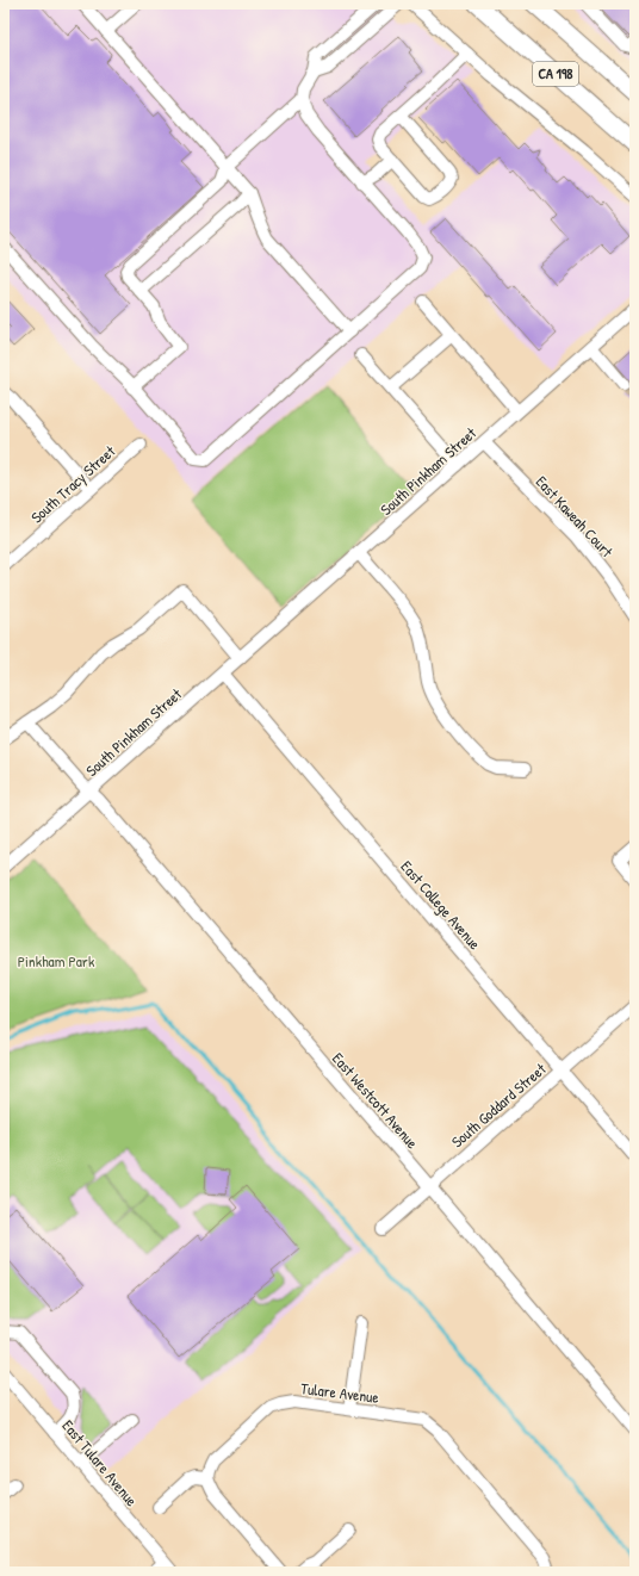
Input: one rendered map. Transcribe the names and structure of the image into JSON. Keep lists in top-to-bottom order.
{
  "streets": {
    "highway": ["CA 198"],
    "street": [
      "South Pinkham Street",
      "South Tracy Street",
      "East Kaweah Court",
      "East College Avenue",
      "East Westcott Avenue",
      "South Goddard Street",
      "Tulare Avenue",
      "East Tulare Avenue"
    ]
  },
  "crossings": [
    ["South Pinkham Street", "East Kaweah Court"],
    ["South Pinkham Street", "East College Avenue"],
    ["South Pinkham Street", "East Westcott Avenue"],
    ["East College Avenue", "South Goddard Street"],
    ["East Westcott Avenue", "South Goddard Street"],
    ["Tulare Avenue", "East Tulare Avenue"]
  ],
  "parks": ["Pinkham Park"]
}
